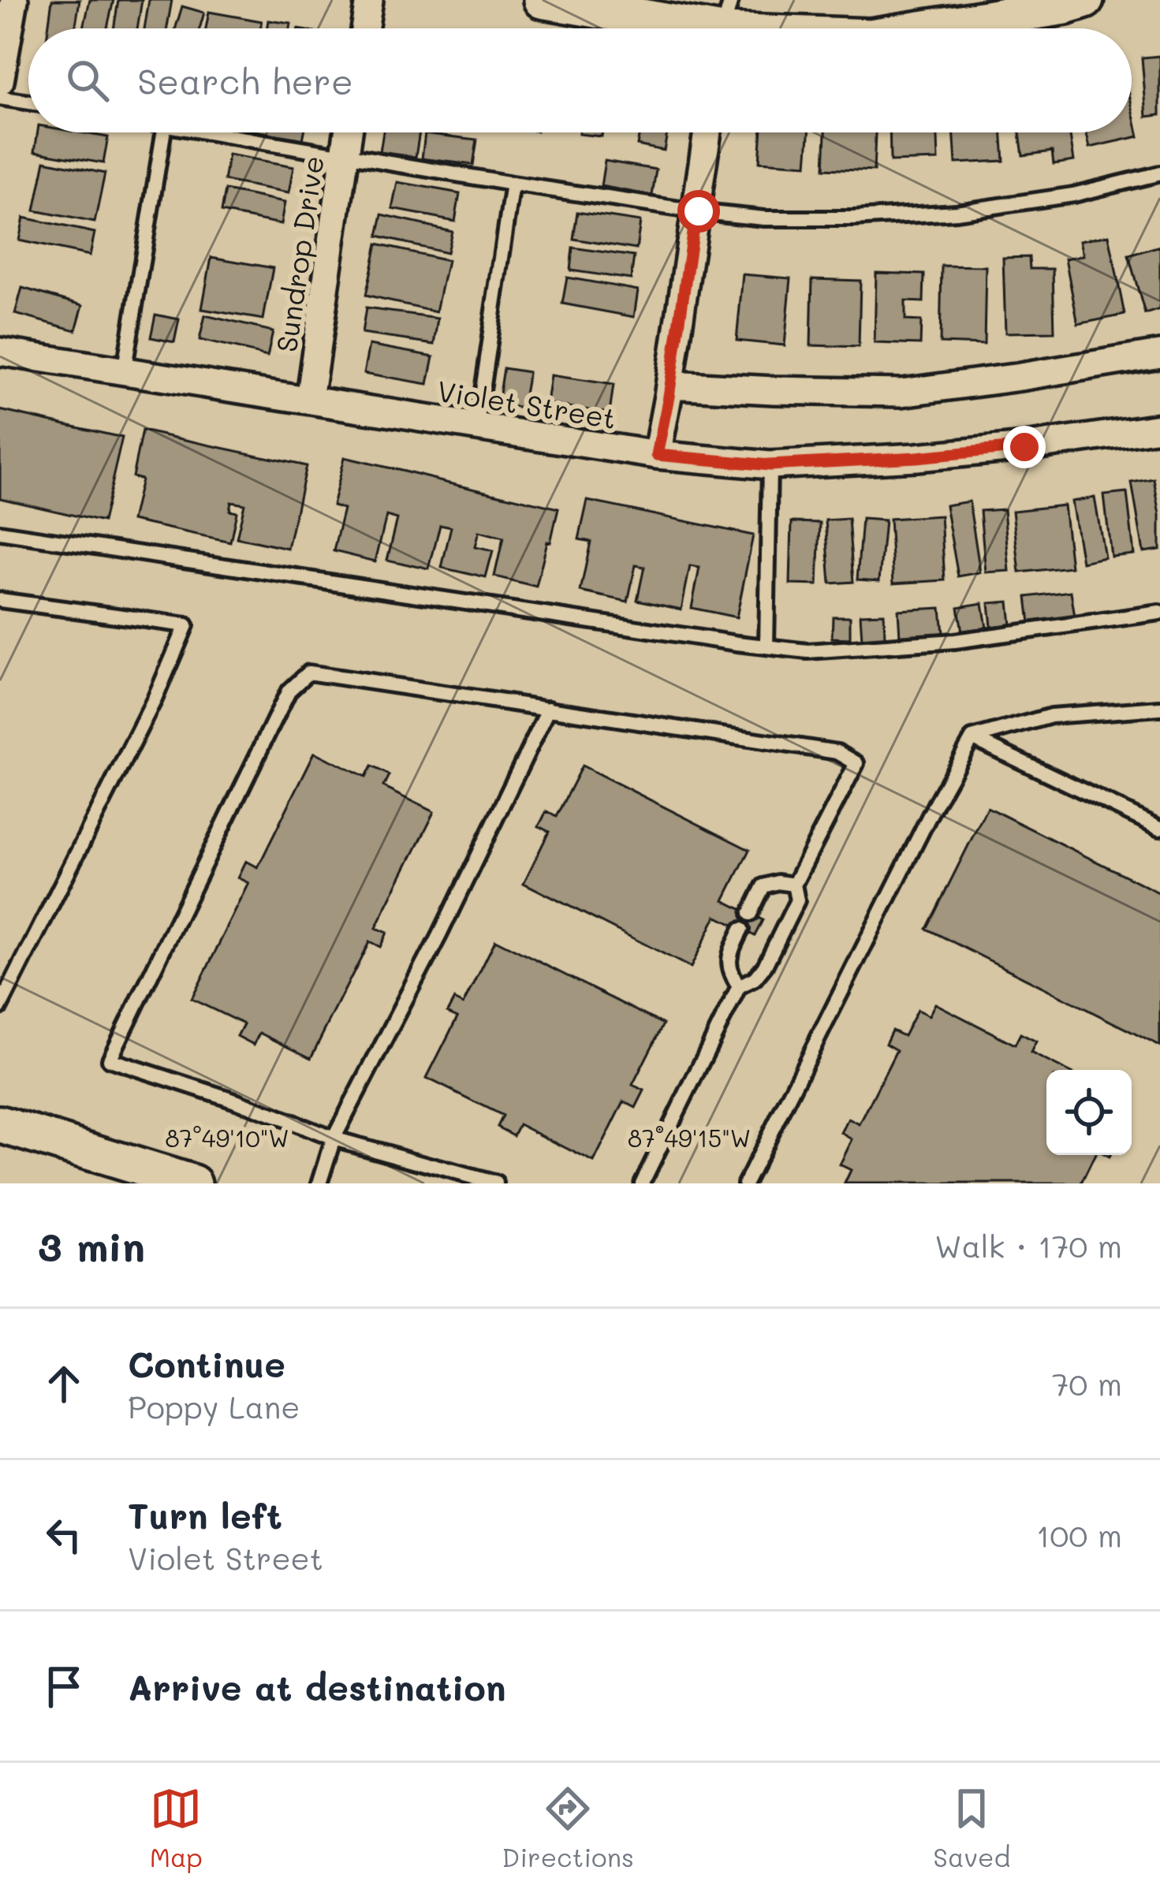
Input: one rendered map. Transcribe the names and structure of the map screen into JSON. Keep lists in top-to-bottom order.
{
  "streets": {
    "street": ["Sundrop Drive", "Violet Street"]
  },
  "crossings": [
    ["Sundrop Drive", "Violet Street"]
  ],
  "page": {
    "search": "Search here",
    "heading": ["3 min", "Walk · 170 m"],
    "list": [
      ["Continue", "Poppy Lane", "70 m"],
      ["Turn left", "Violet Street", "100 m"],
      "Arrive at destination"
    ],
    "nav": ["Map", "Directions", "Saved"]
  },
  "coordinates": ["87°49'10\"W", "87°49'15\"W"]
}
